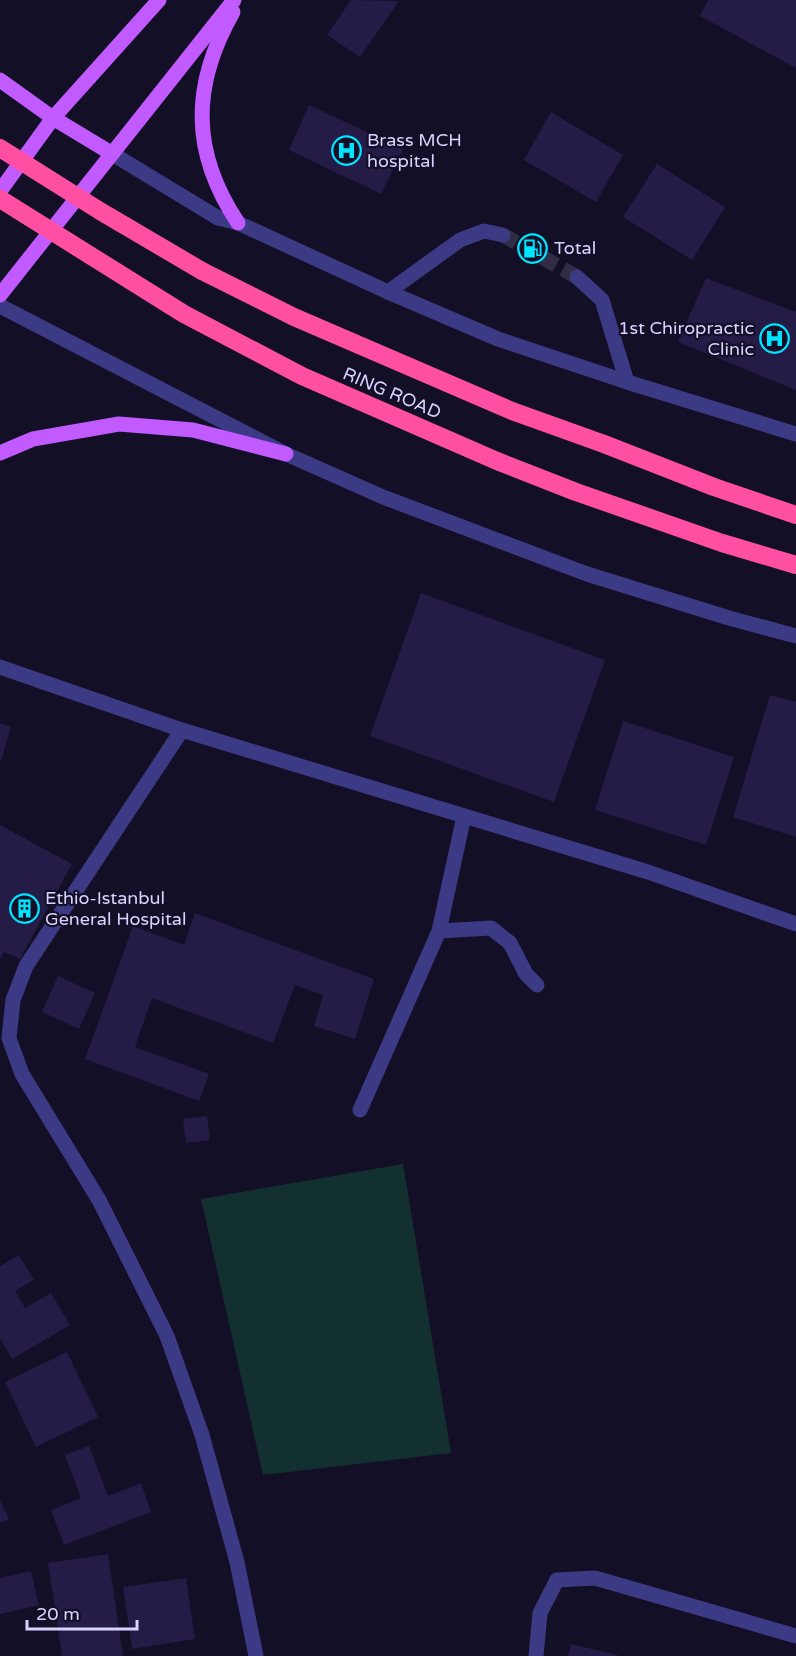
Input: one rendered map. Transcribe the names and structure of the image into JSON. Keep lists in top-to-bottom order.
{
  "streets": {
    "highway": ["RING ROAD"]
  },
  "places": {
    "hospital": ["Brass MCH hospital", "1st Chiropractic Clinic"],
    "fuel station": ["Total"],
    "building": ["Ethio-Istanbul General Hospital"]
  },
  "scale_bar": "20 m"
}
